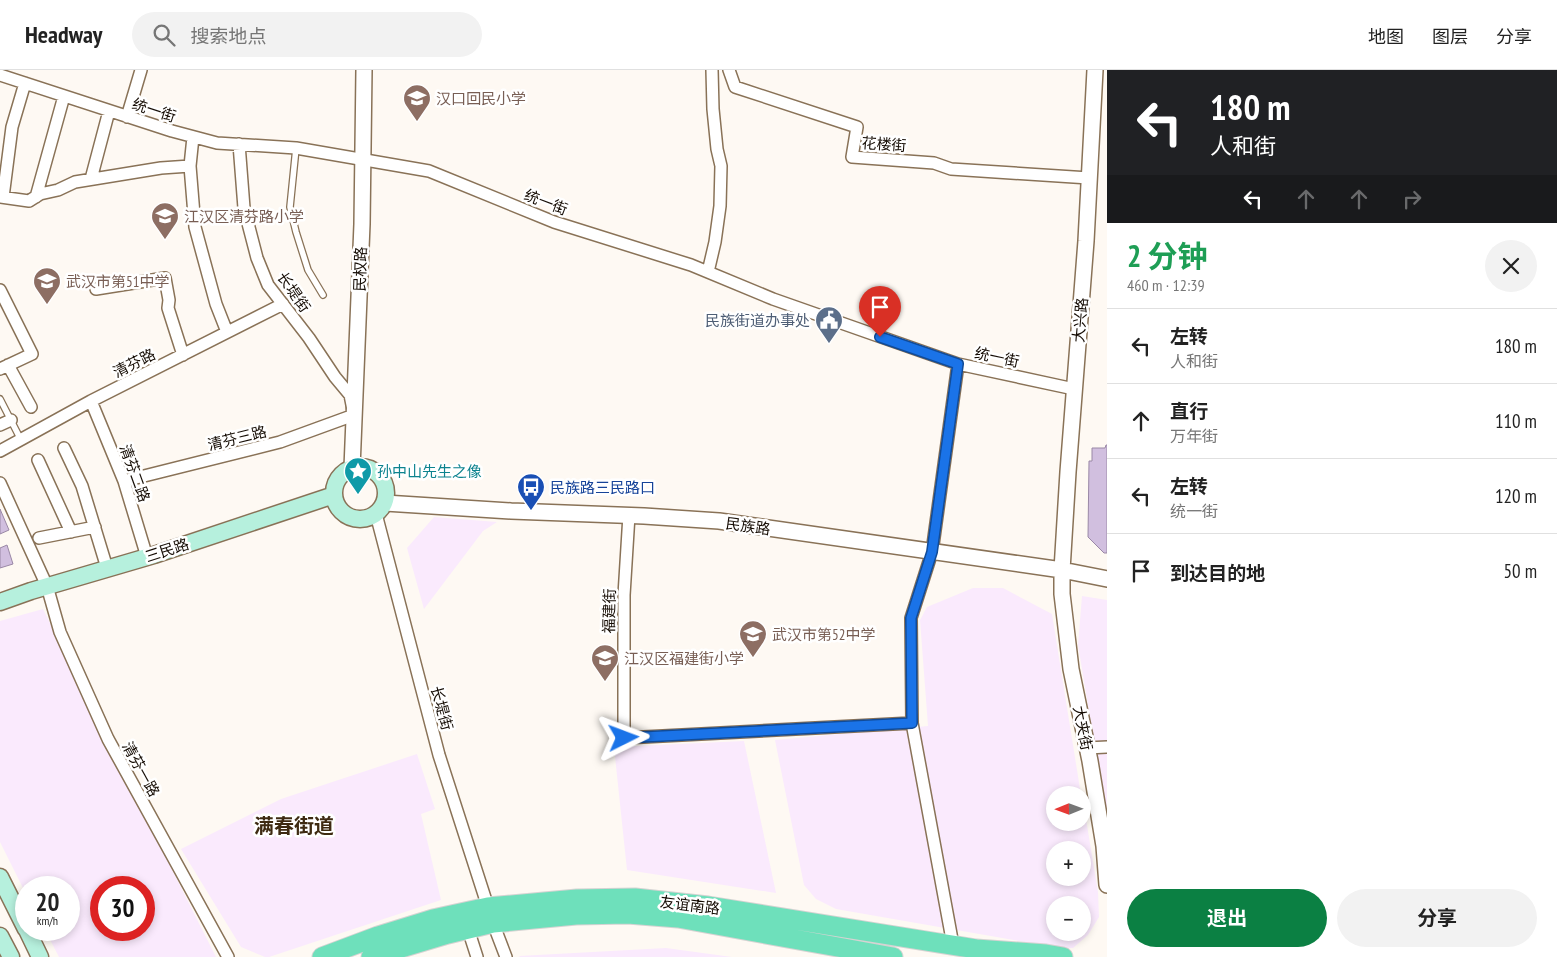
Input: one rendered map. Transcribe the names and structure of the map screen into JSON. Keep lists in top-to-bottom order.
{
  "streets": {
    "main road": ["三民路", "友谊南路"],
    "street": [
      "统一街",
      "花楼街",
      "民权路",
      "长堤街",
      "大兴路",
      "清芬路",
      "清芬三路",
      "清芬二路",
      "民族路",
      "福建街",
      "大夹街",
      "清芬一路"
    ]
  },
  "crossings": [
    ["统一街", "民权路"],
    ["统一街", "长堤街"],
    ["统一街", "大兴路"],
    ["花楼街", "大兴路"],
    ["民权路", "长堤街"],
    ["民权路", "清芬三路"],
    ["民权路", "民族路"],
    ["民权路", "三民路"],
    ["长堤街", "清芬路"],
    ["长堤街", "清芬三路"],
    ["长堤街", "民族路"],
    ["长堤街", "三民路"],
    ["长堤街", "友谊南路"],
    ["大兴路", "民族路"],
    ["大兴路", "大夹街"],
    ["清芬路", "清芬二路"],
    ["清芬三路", "清芬二路"],
    ["清芬二路", "三民路"],
    ["民族路", "三民路"],
    ["民族路", "福建街"],
    ["民族路", "大夹街"],
    ["三民路", "清芬一路"]
  ],
  "districts": ["满春街道"],
  "places": {
    "school or university": [
      "汉口回民小学",
      "江汉区清芬路小学",
      "武汉市第51中学",
      "武汉市第52中学",
      "江汉区福建街小学"
    ],
    "public building": ["民族街道办事处"],
    "place": ["孙中山先生之像"],
    "bus stop": ["民族路三民路口"]
  },
  "north": "left",
  "page": {
    "header": "Headway",
    "search": "搜索地点",
    "nav": ["地图", "图层", "分享"],
    "turn": ["180 m", "人和街"],
    "heading": ["2 分钟", "460 m · 12:39"],
    "list": [
      {
        "name": "左转",
        "note": "人和街",
        "value": "180 m"
      },
      {
        "name": "直行",
        "note": "万年街",
        "value": "110 m"
      },
      {
        "name": "左转",
        "note": "统一街",
        "value": "120 m"
      },
      {
        "name": "到达目的地",
        "value": "50 m"
      }
    ],
    "map_buttons": ["+", "−"],
    "speed": "20 km/h",
    "limit": "30",
    "buttons": ["退出", "分享"]
  }
}
